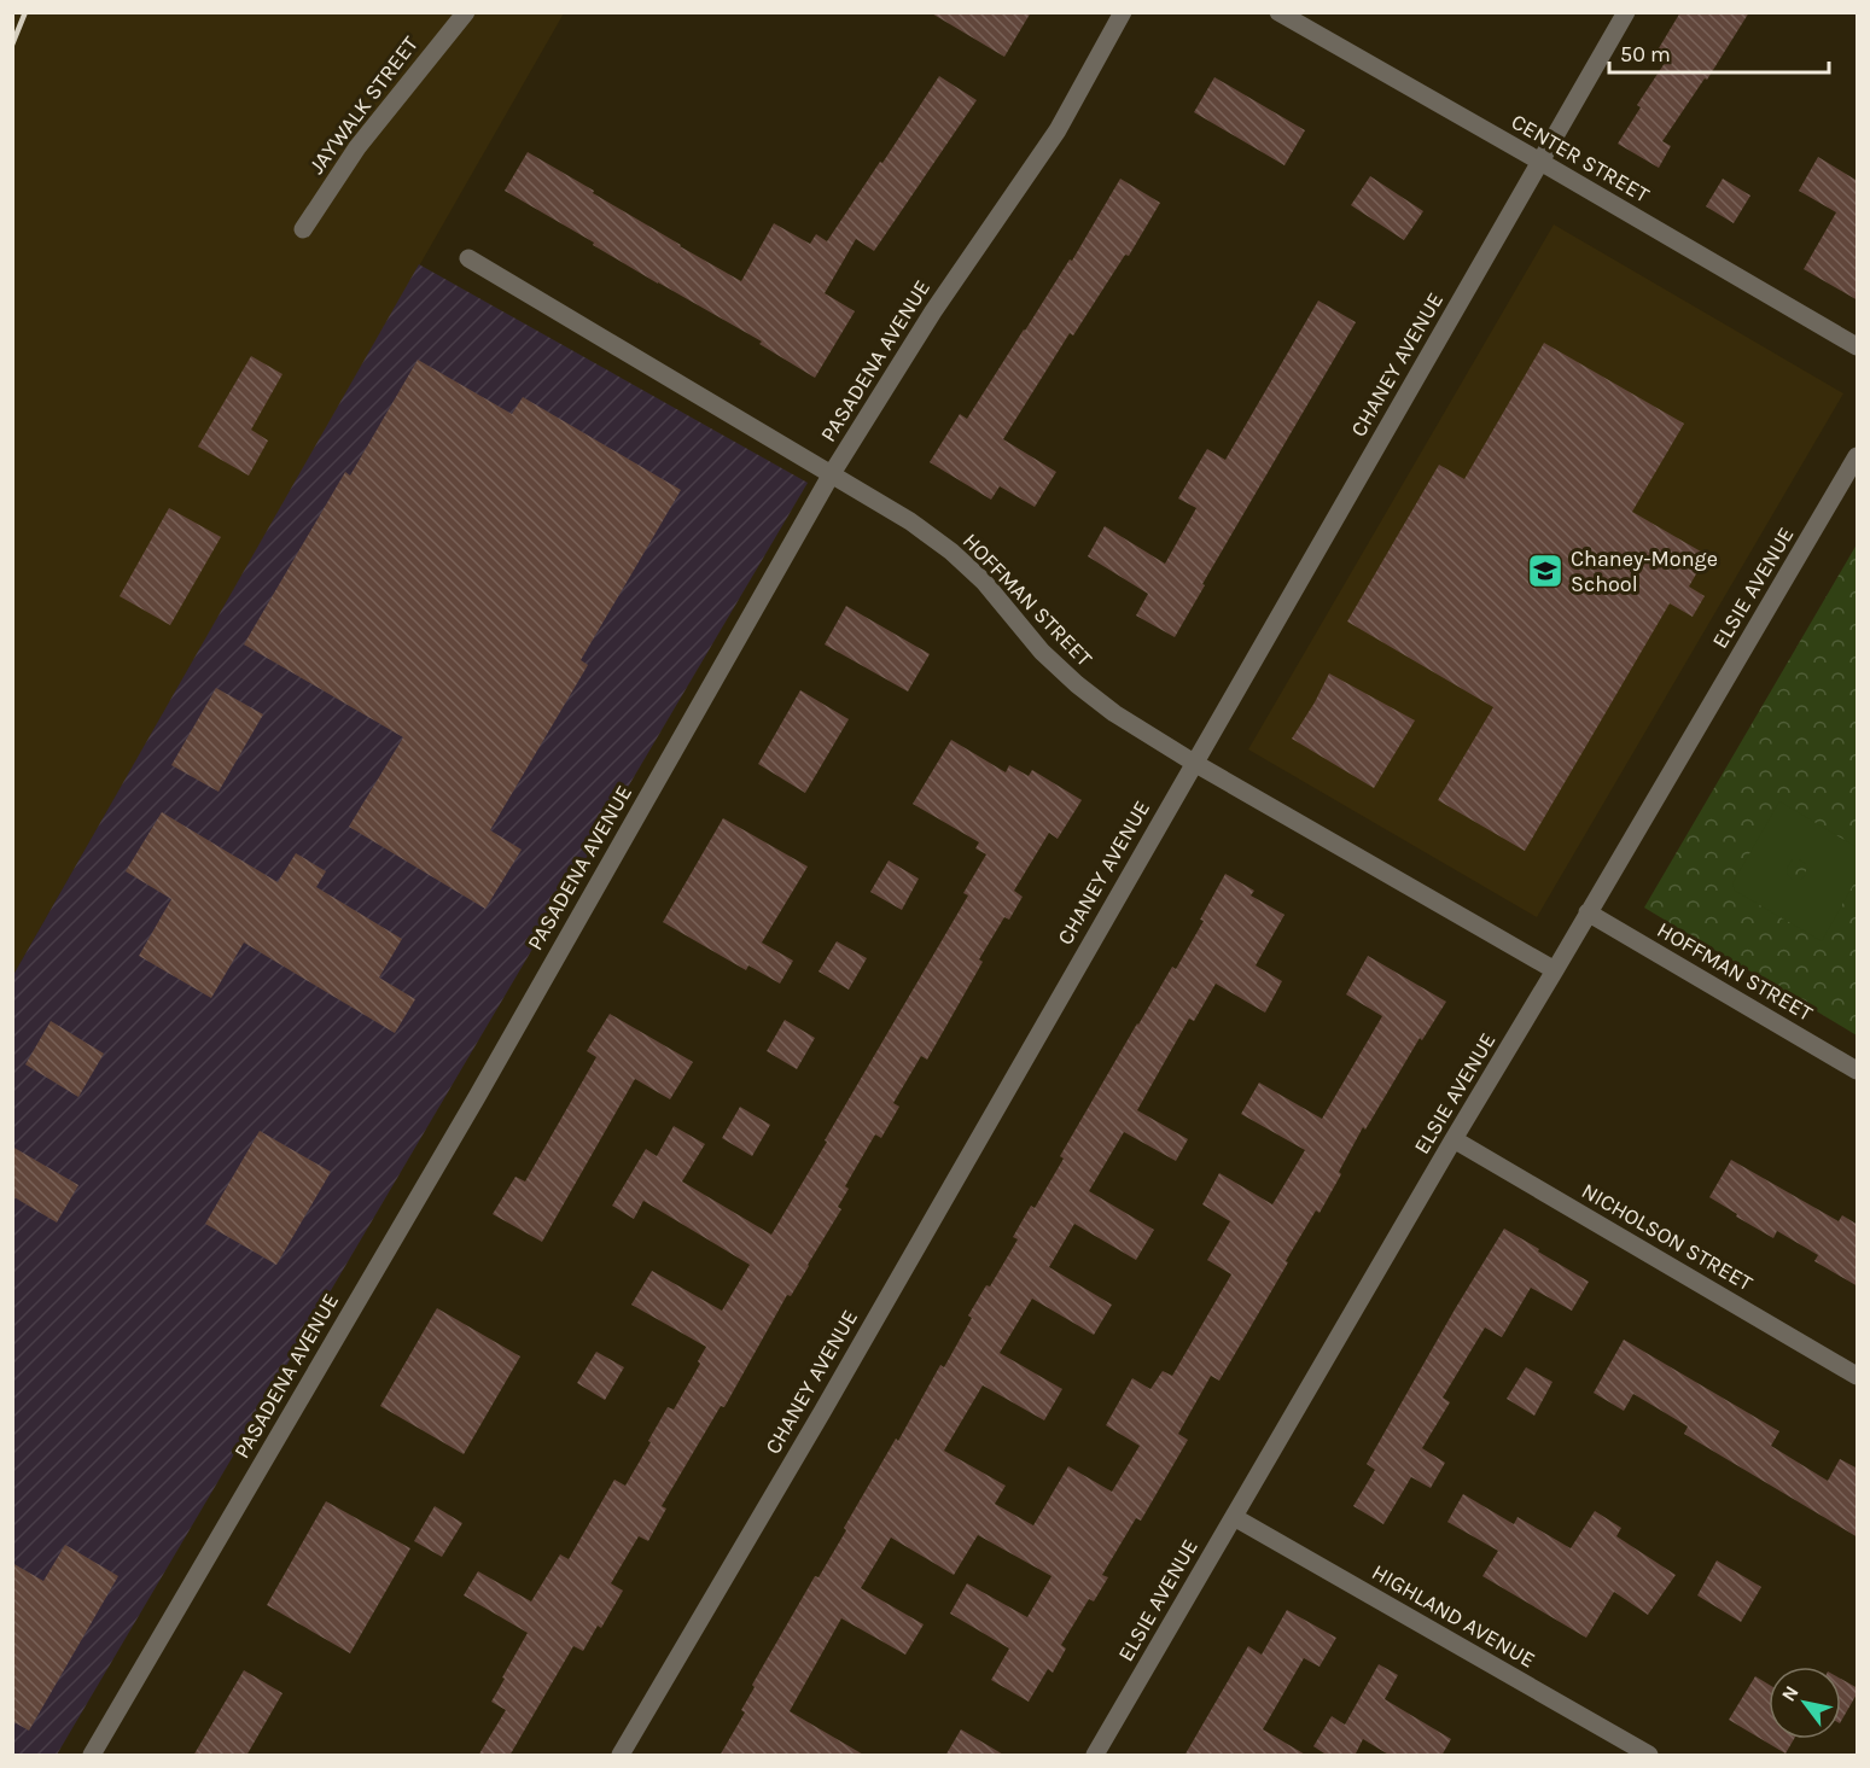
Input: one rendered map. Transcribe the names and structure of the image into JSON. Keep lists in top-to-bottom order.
{
  "streets": {
    "street": [
      "JAYWALK STREET",
      "CENTER STREET",
      "PASADENA AVENUE",
      "CHANEY AVENUE",
      "ELSIE AVENUE",
      "HOFFMAN STREET",
      "NICHOLSON STREET",
      "HIGHLAND AVENUE"
    ]
  },
  "crossings": [
    ["CENTER STREET", "CHANEY AVENUE"],
    ["PASADENA AVENUE", "HOFFMAN STREET"],
    ["CHANEY AVENUE", "HOFFMAN STREET"],
    ["ELSIE AVENUE", "HOFFMAN STREET"],
    ["ELSIE AVENUE", "NICHOLSON STREET"],
    ["ELSIE AVENUE", "HIGHLAND AVENUE"]
  ],
  "places": {
    "school or university": ["Chaney-Monge School"]
  },
  "scale_bar": "50 m",
  "north": "top left"
}
